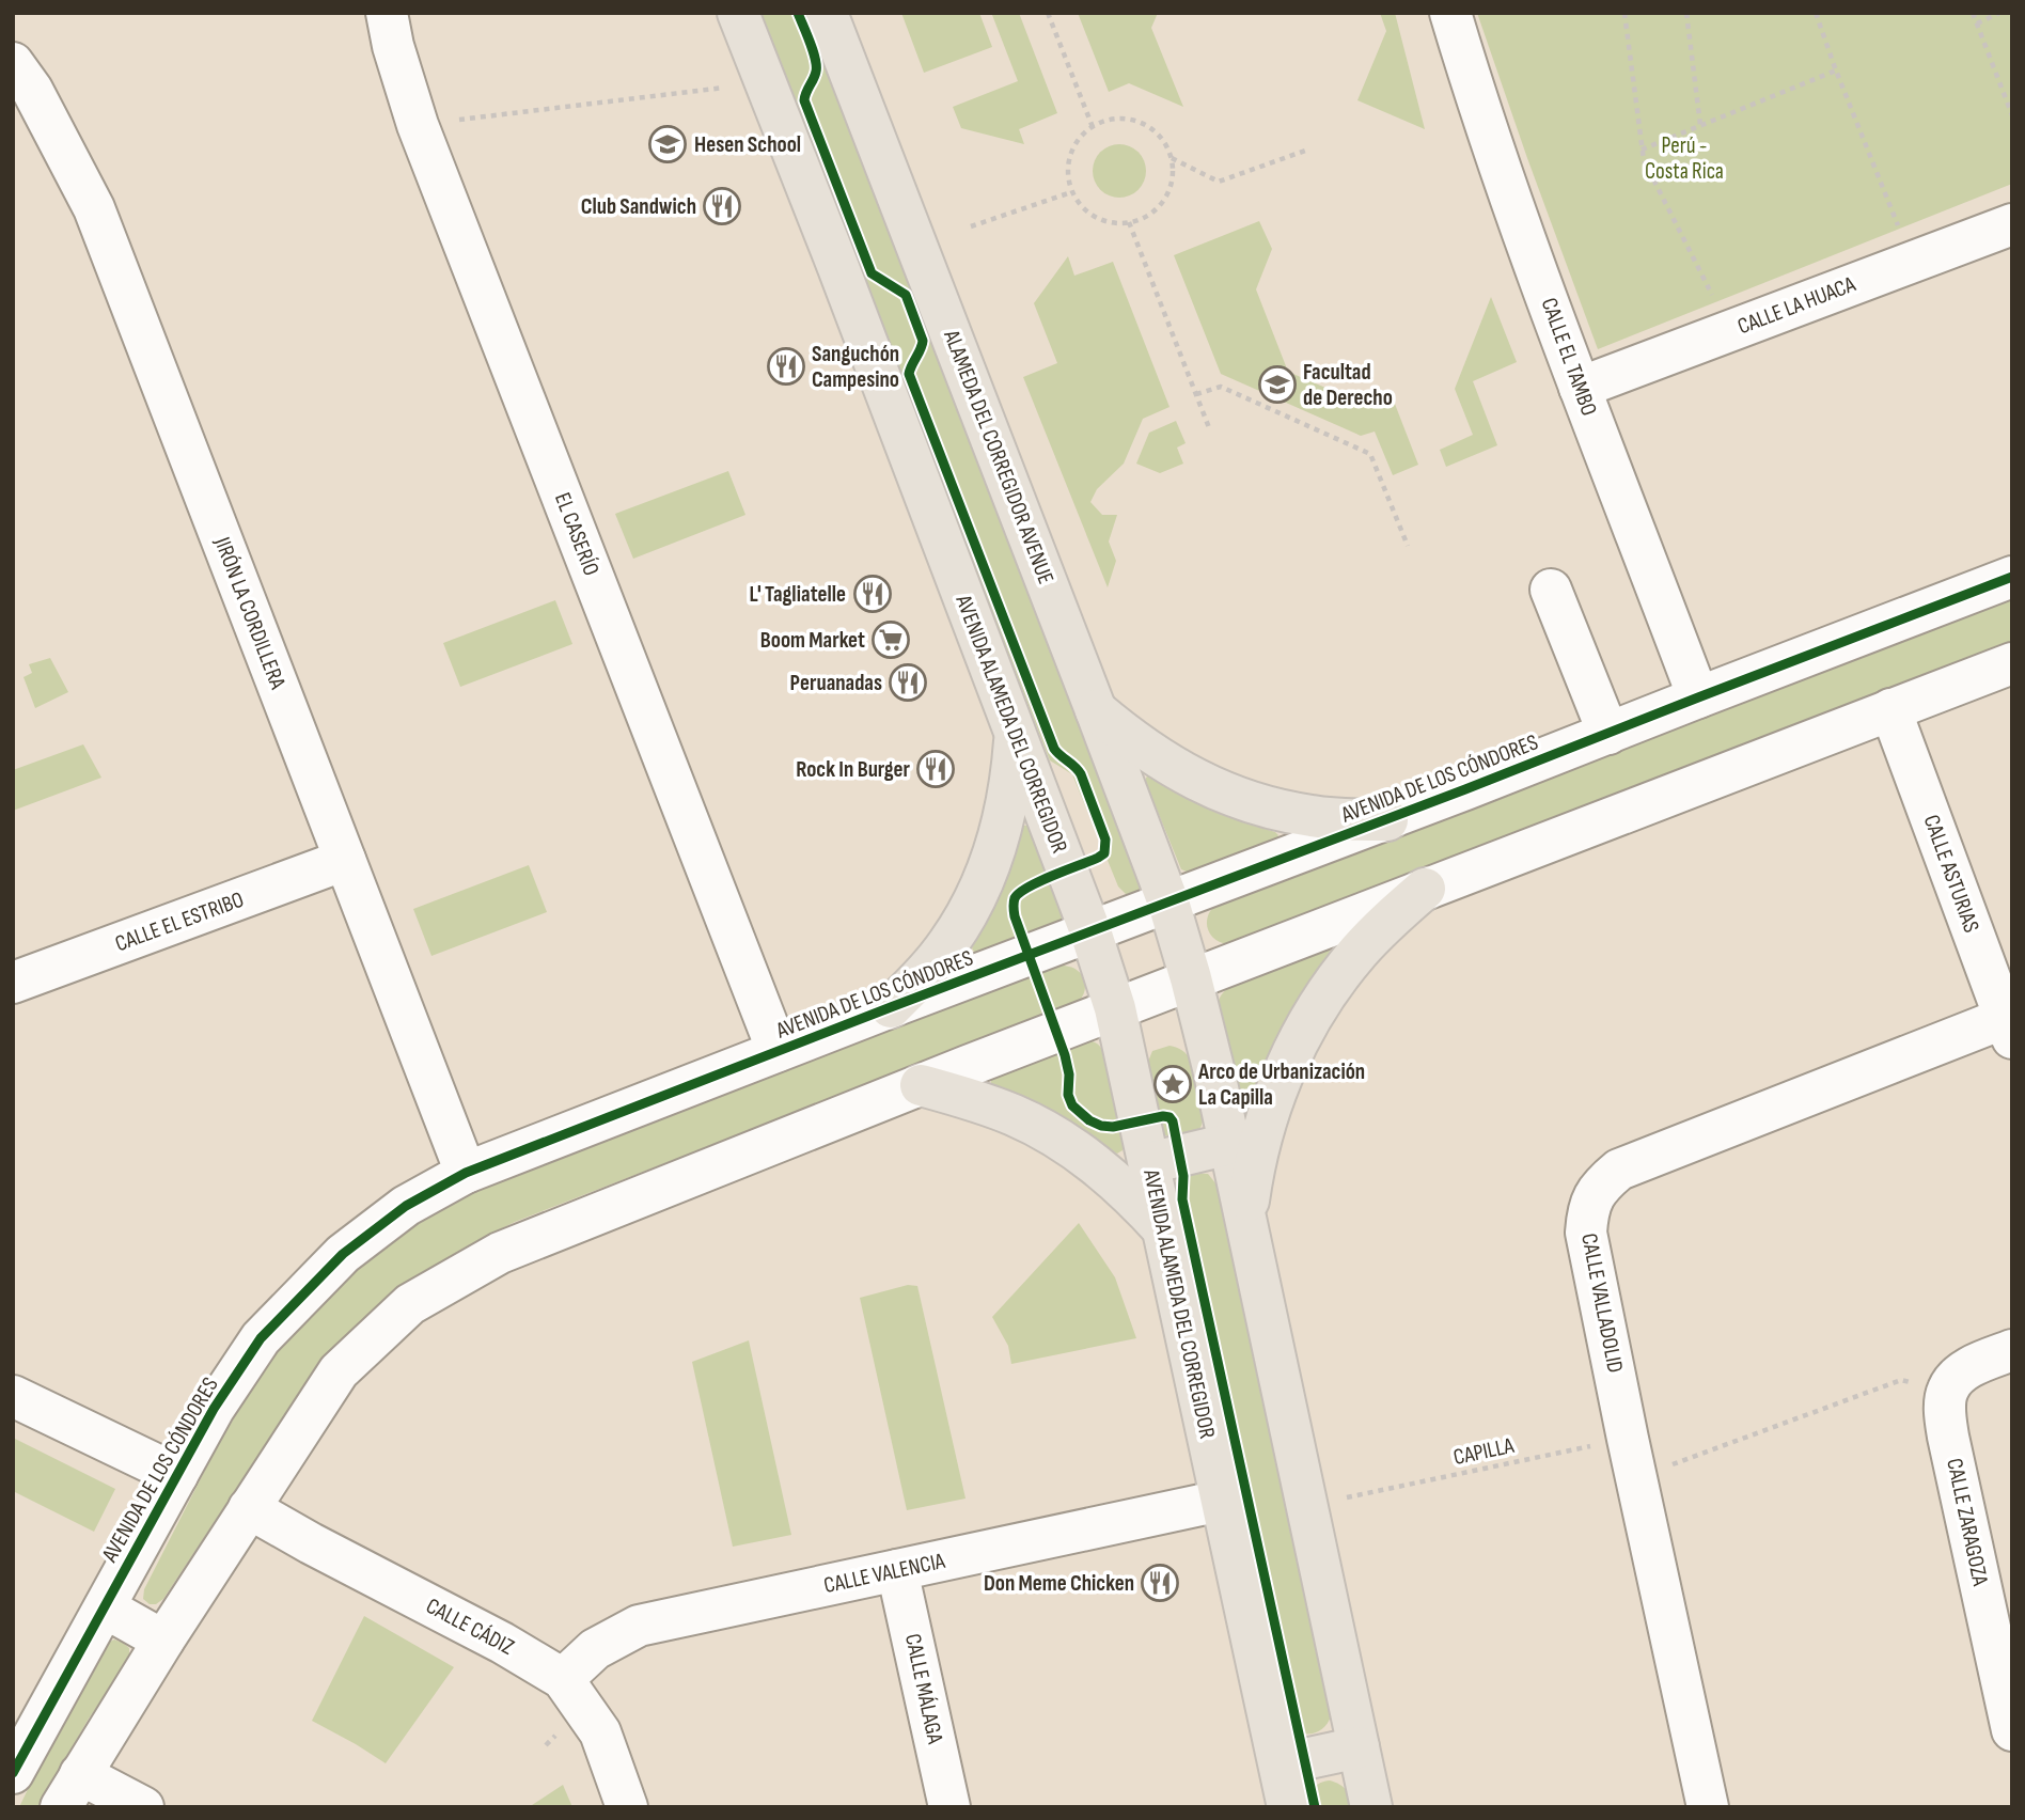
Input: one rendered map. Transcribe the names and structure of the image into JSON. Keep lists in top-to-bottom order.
{
  "streets": {
    "main road": ["ALAMEDA DEL CORREGIDOR AVENUE", "AVENIDA ALAMEDA DEL CORREGIDOR"],
    "street": [
      "CALLE LA HUACA",
      "CALLE EL TAMBO",
      "EL CASERÍO",
      "JIRÓN LA CORDILLERA",
      "AVENIDA DE LOS CÓNDORES",
      "CALLE ASTURIAS",
      "CALLE EL ESTRIBO",
      "CALLE VALLADOLID",
      "CALLE ZARAGOZA",
      "CALLE VALENCIA",
      "CALLE CÁDIZ",
      "CALLE MÁLAGA"
    ],
    "path": ["CAPILLA"]
  },
  "crossings": [
    ["CALLE LA HUACA", "CALLE EL TAMBO"],
    ["CALLE EL TAMBO", "AVENIDA DE LOS CÓNDORES"],
    ["ALAMEDA DEL CORREGIDOR AVENUE", "AVENIDA DE LOS CÓNDORES"],
    ["EL CASERÍO", "AVENIDA DE LOS CÓNDORES"],
    ["JIRÓN LA CORDILLERA", "AVENIDA DE LOS CÓNDORES"],
    ["JIRÓN LA CORDILLERA", "CALLE EL ESTRIBO"],
    ["AVENIDA ALAMEDA DEL CORREGIDOR", "AVENIDA DE LOS CÓNDORES"],
    ["AVENIDA ALAMEDA DEL CORREGIDOR", "CALLE VALENCIA"],
    ["CALLE ASTURIAS", "CALLE VALLADOLID"],
    ["CALLE VALLADOLID", "CAPILLA"],
    ["CALLE VALENCIA", "CALLE CÁDIZ"],
    ["CALLE VALENCIA", "CALLE MÁLAGA"]
  ],
  "parks": ["Perú - Costa Rica"],
  "places": {
    "school or university": ["Hesen School", "Facultad de Derecho"],
    "restaurant": [
      "Club Sandwich",
      "Sanguchón Campesino",
      "L' Tagliatelle",
      "Peruanadas",
      "Rock In Burger",
      "Don Meme Chicken"
    ],
    "supermarket": ["Boom Market"],
    "place": ["Arco de Urbanización La Capilla"]
  }
}
